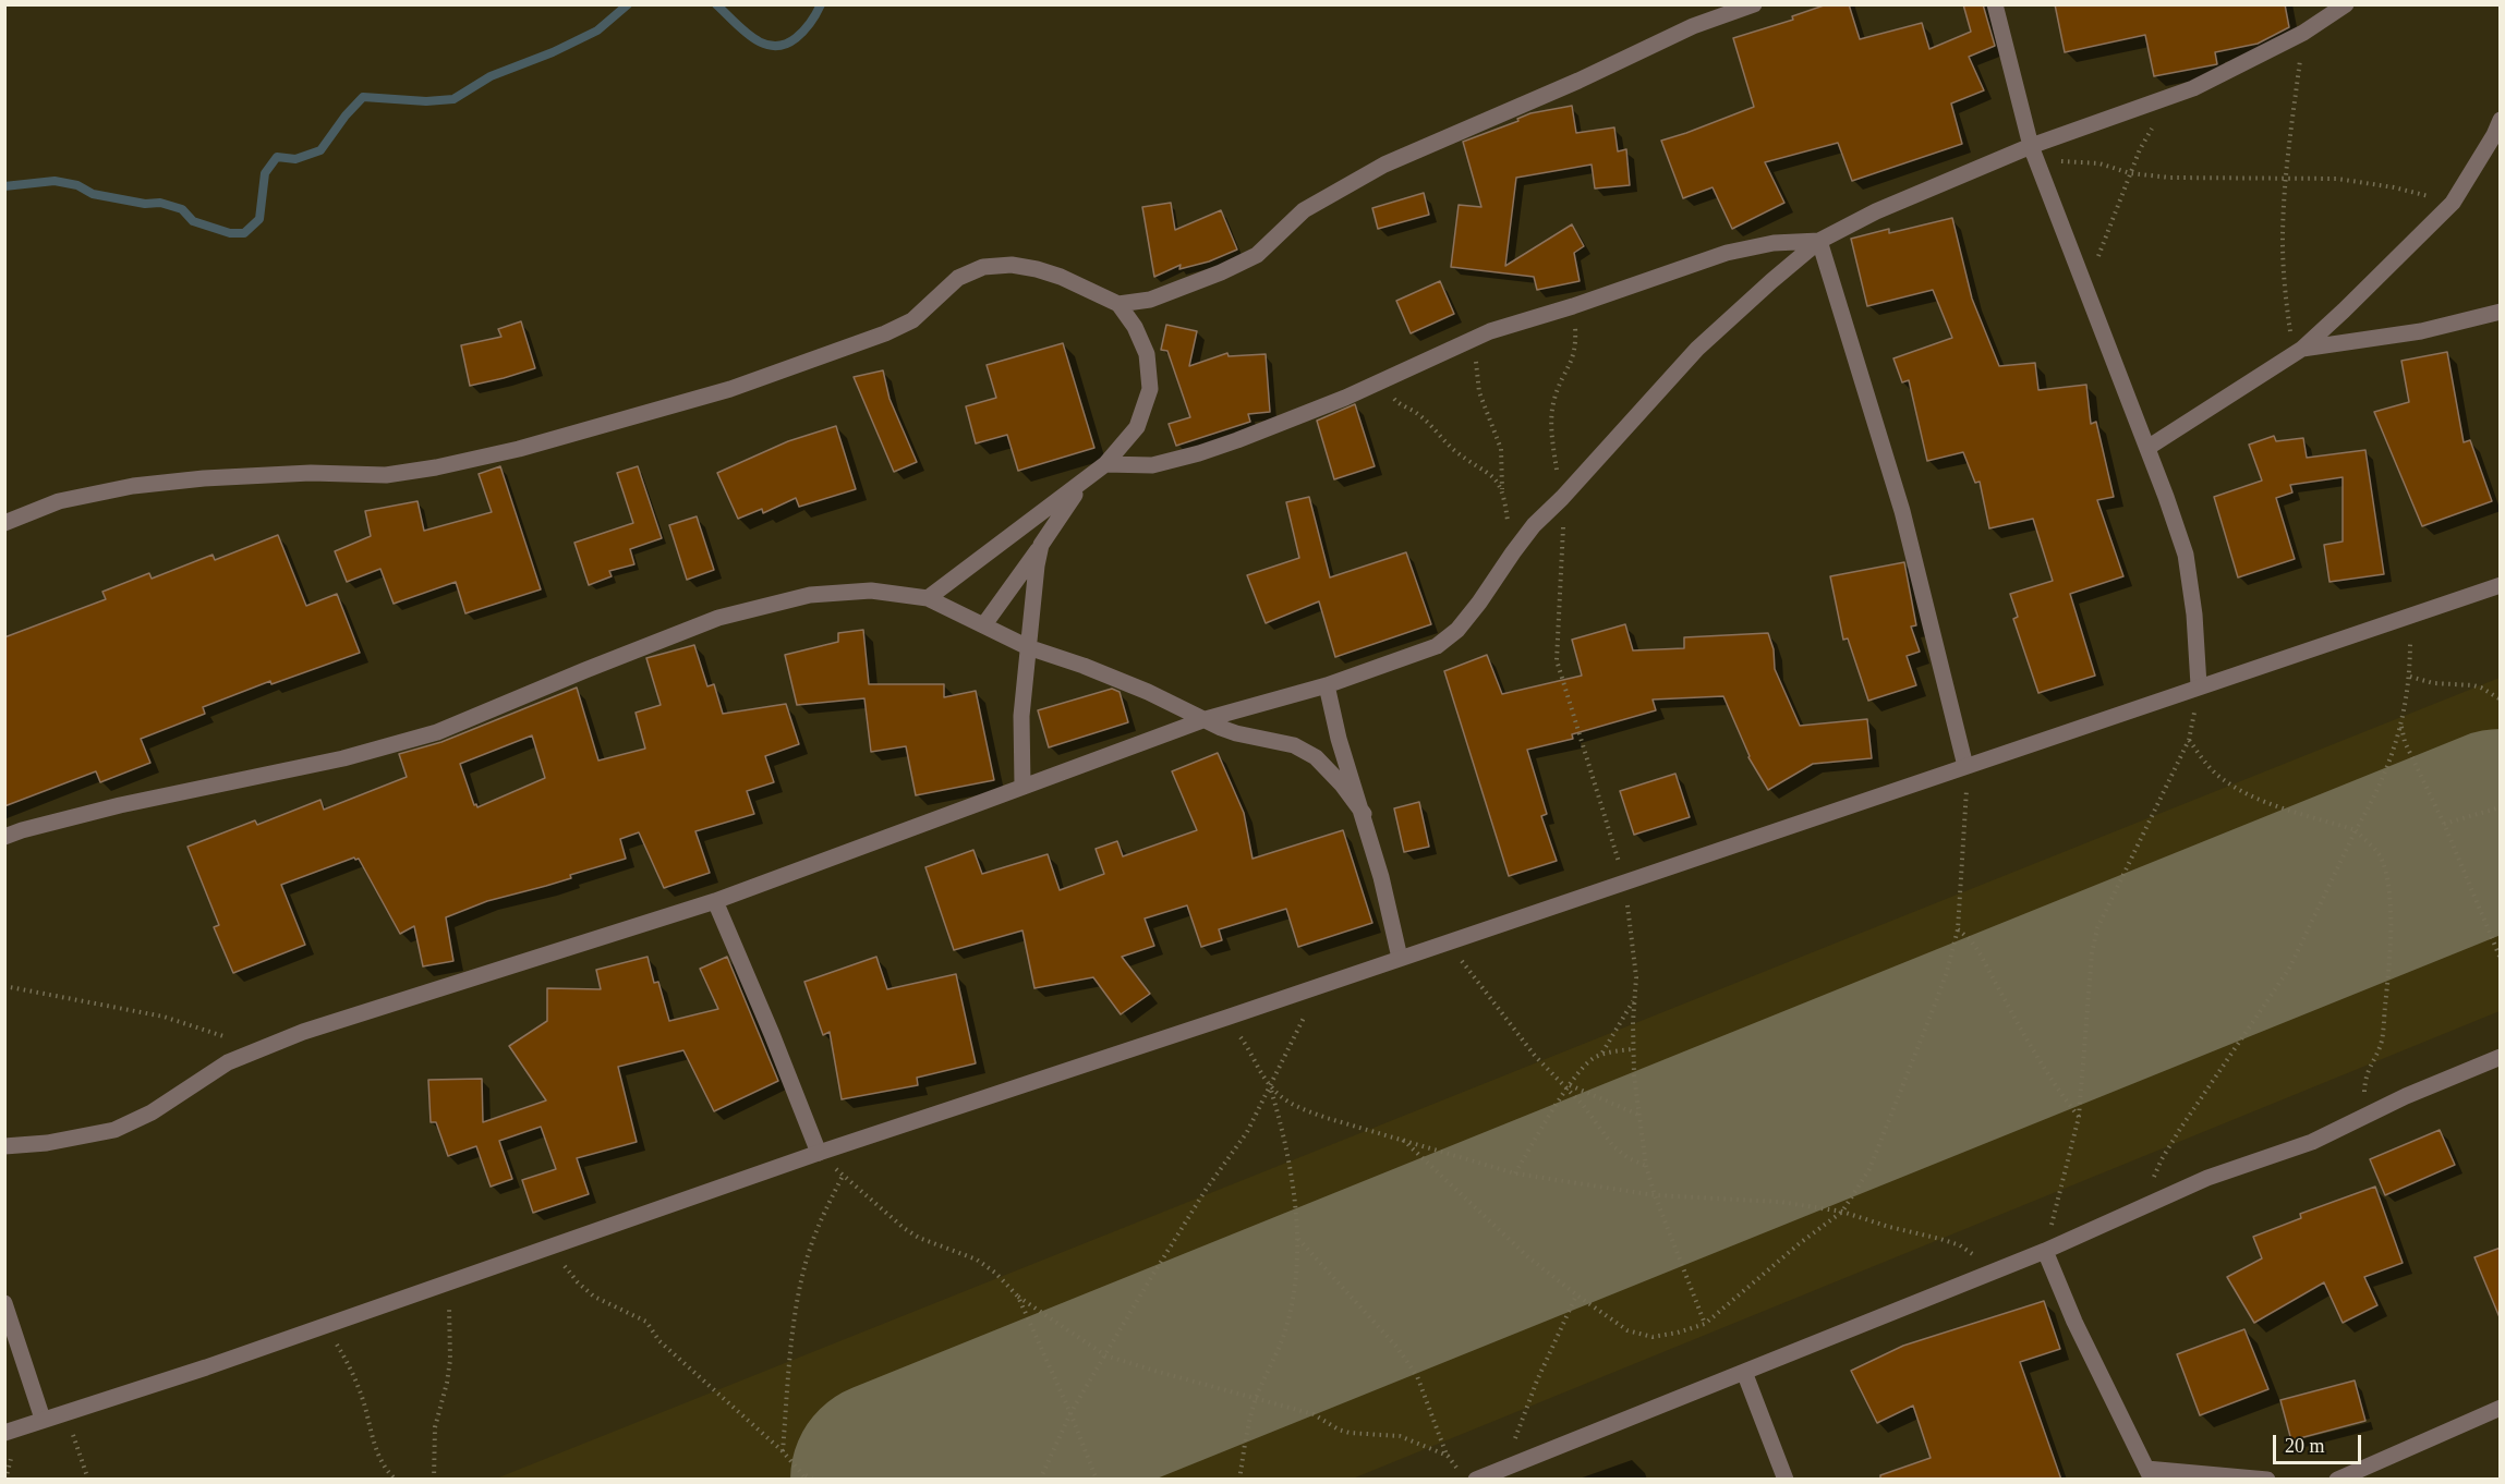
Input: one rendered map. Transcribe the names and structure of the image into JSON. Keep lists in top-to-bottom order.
{
  "scale_bar": "20 m"
}
